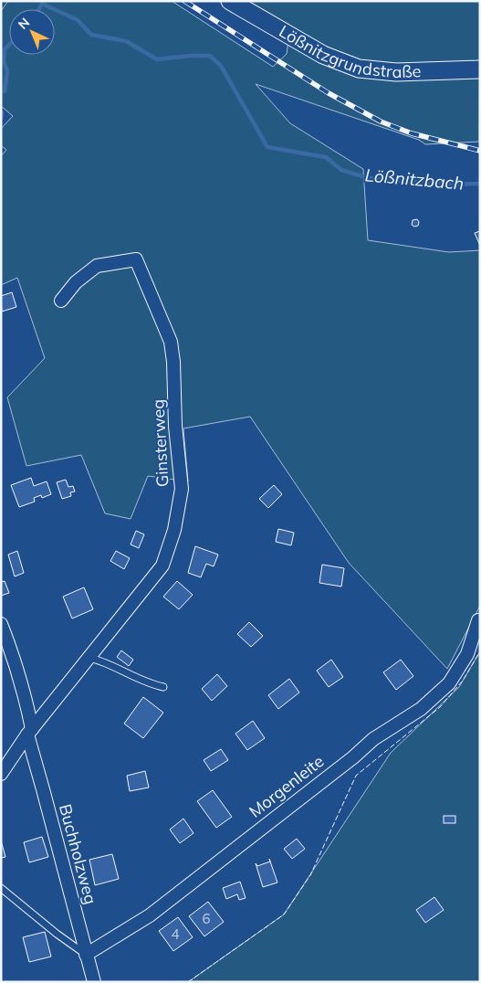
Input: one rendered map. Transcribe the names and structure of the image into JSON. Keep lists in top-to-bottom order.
{
  "streets": {
    "street": [
      "Lößnitzgrundstraße",
      "Ginsterweg",
      "Morgenleite",
      "Buchholzweg"
    ]
  },
  "crossings": [
    ["Ginsterweg", "Buchholzweg"],
    ["Morgenleite", "Buchholzweg"]
  ],
  "water": ["Lößnitzbach"],
  "house_numbers": ["6", "4"],
  "north": "top left"
}
